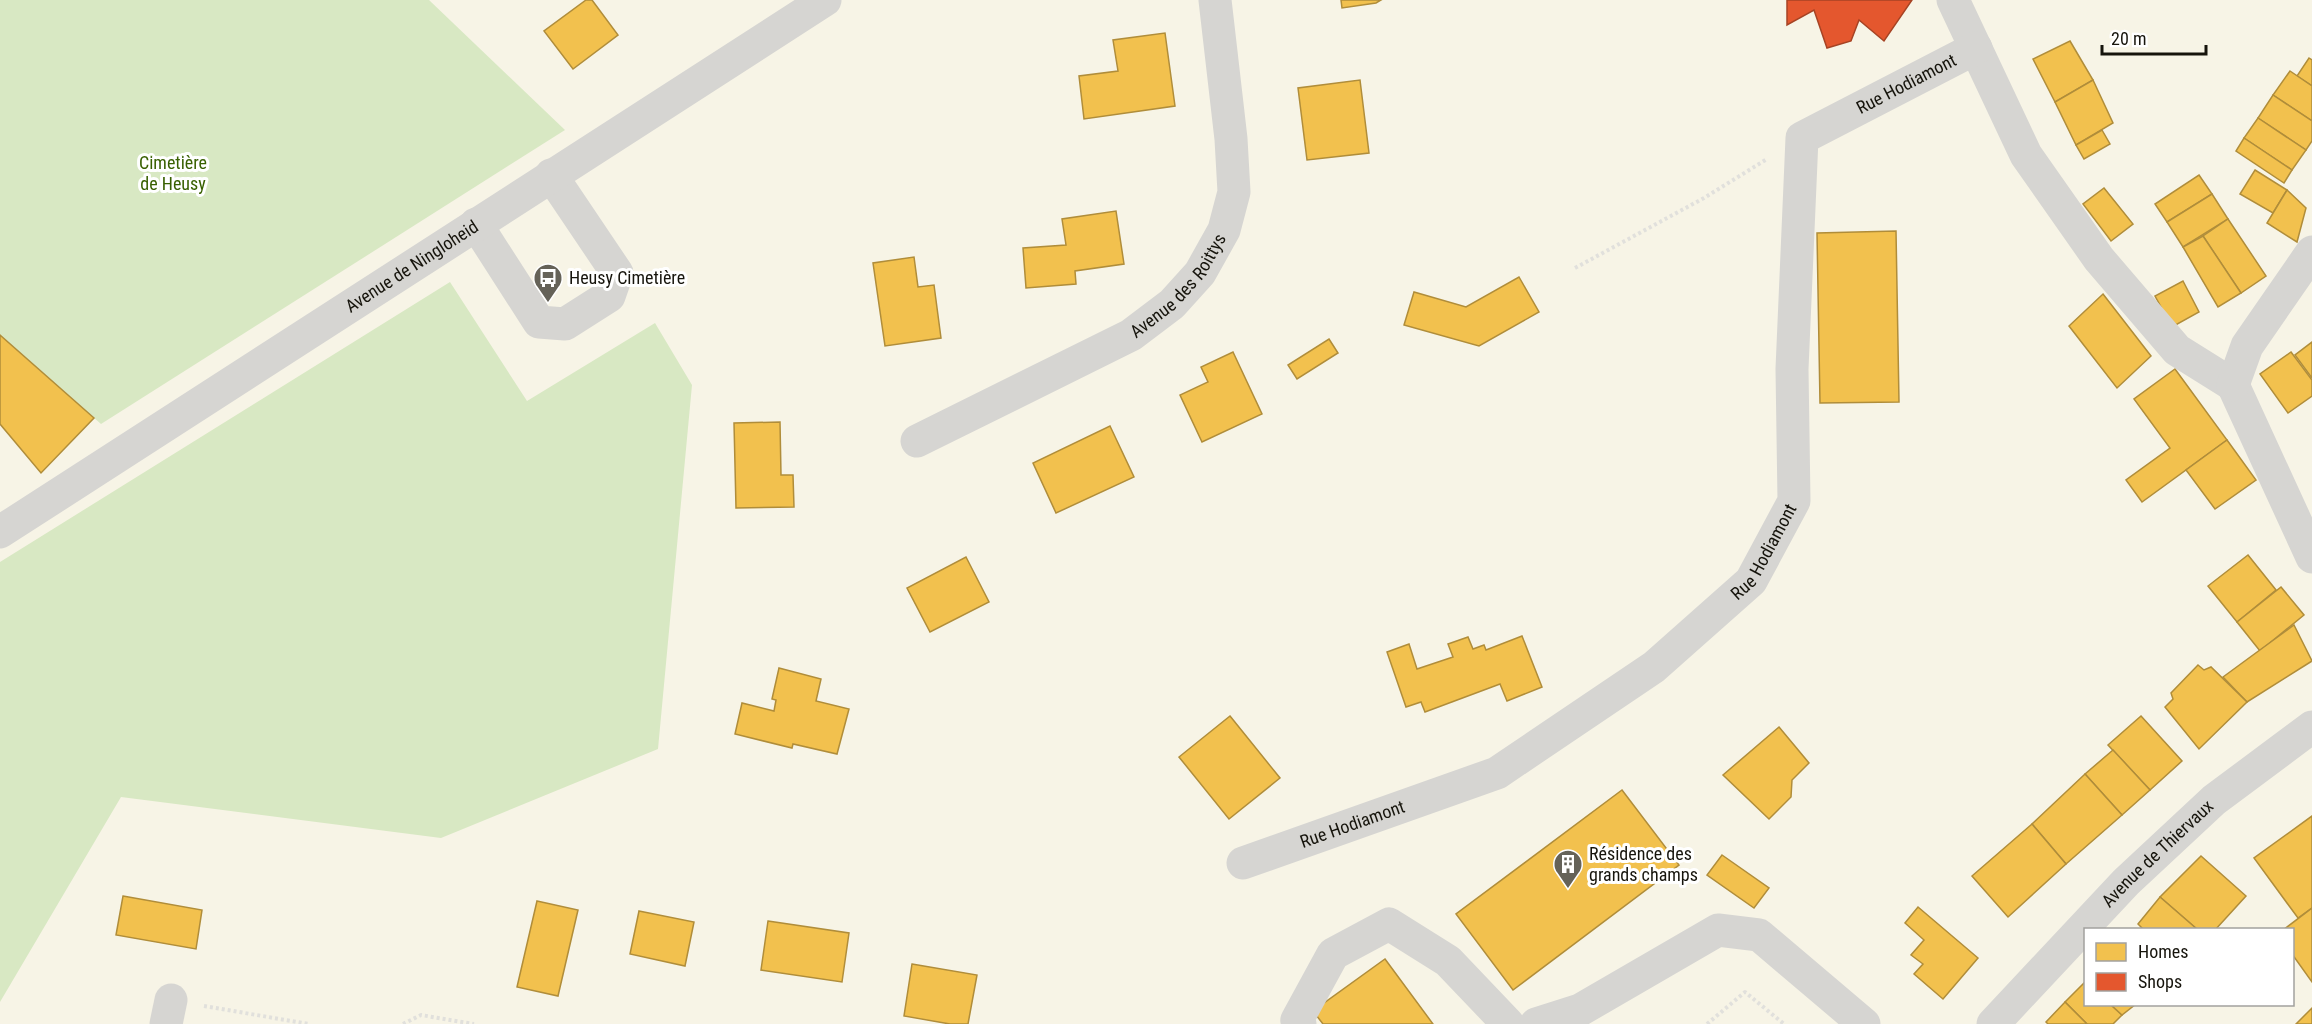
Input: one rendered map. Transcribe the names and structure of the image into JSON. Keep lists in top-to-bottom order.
{
  "streets": {
    "street": [
      "Rue Hodiamont",
      "Avenue de Ningloheid",
      "Avenue des Roittys",
      "Avenue de Thiervaux"
    ]
  },
  "parks": ["Cimetière de Heusy"],
  "places": {
    "bus stop": ["Heusy Cimetière"],
    "building": ["Résidence des grands champs"]
  },
  "legend": ["Homes", "Shops"],
  "scale_bar": "20 m"
}
